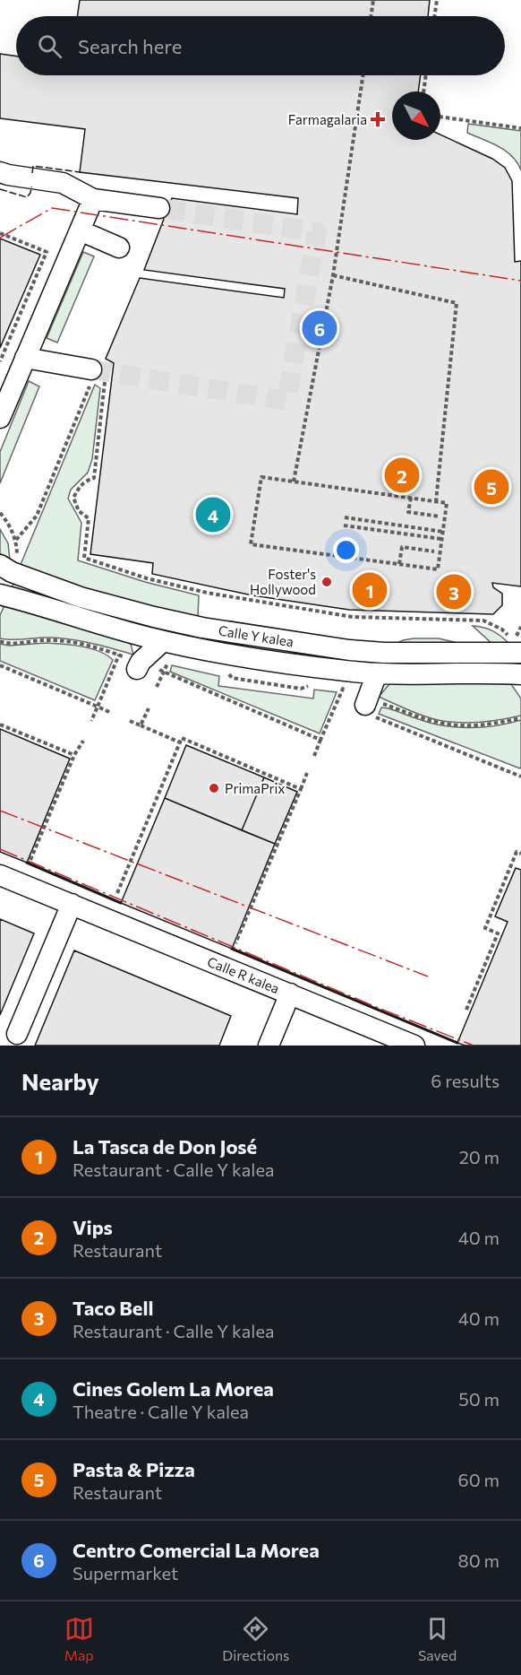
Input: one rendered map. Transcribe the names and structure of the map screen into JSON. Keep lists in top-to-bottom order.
{
  "streets": {
    "street": ["Calle Y kalea", "Calle R kalea"]
  },
  "places": {
    "health": ["Farmagalaria"],
    "other": ["Foster's Hollywood", "PrimaPrix"]
  },
  "north": "bottom right",
  "page": {
    "search": "Search here",
    "pins": [
      "6",
      "2",
      "5",
      "4",
      "1",
      "3"
    ],
    "heading": ["Nearby", "6 results"],
    "list": [
      {
        "mark": "1",
        "name": "La Tasca de Don José",
        "note": "Restaurant · Calle Y kalea",
        "value": "20 m"
      },
      {
        "mark": "2",
        "name": "Vips",
        "note": "Restaurant",
        "value": "40 m"
      },
      {
        "mark": "3",
        "name": "Taco Bell",
        "note": "Restaurant · Calle Y kalea",
        "value": "40 m"
      },
      {
        "mark": "4",
        "name": "Cines Golem La Morea",
        "note": "Theatre · Calle Y kalea",
        "value": "50 m"
      },
      {
        "mark": "5",
        "name": "Pasta & Pizza",
        "note": "Restaurant",
        "value": "60 m"
      },
      {
        "mark": "6",
        "name": "Centro Comercial La Morea",
        "note": "Supermarket",
        "value": "80 m"
      }
    ],
    "nav": ["Map", "Directions", "Saved"]
  }
}
